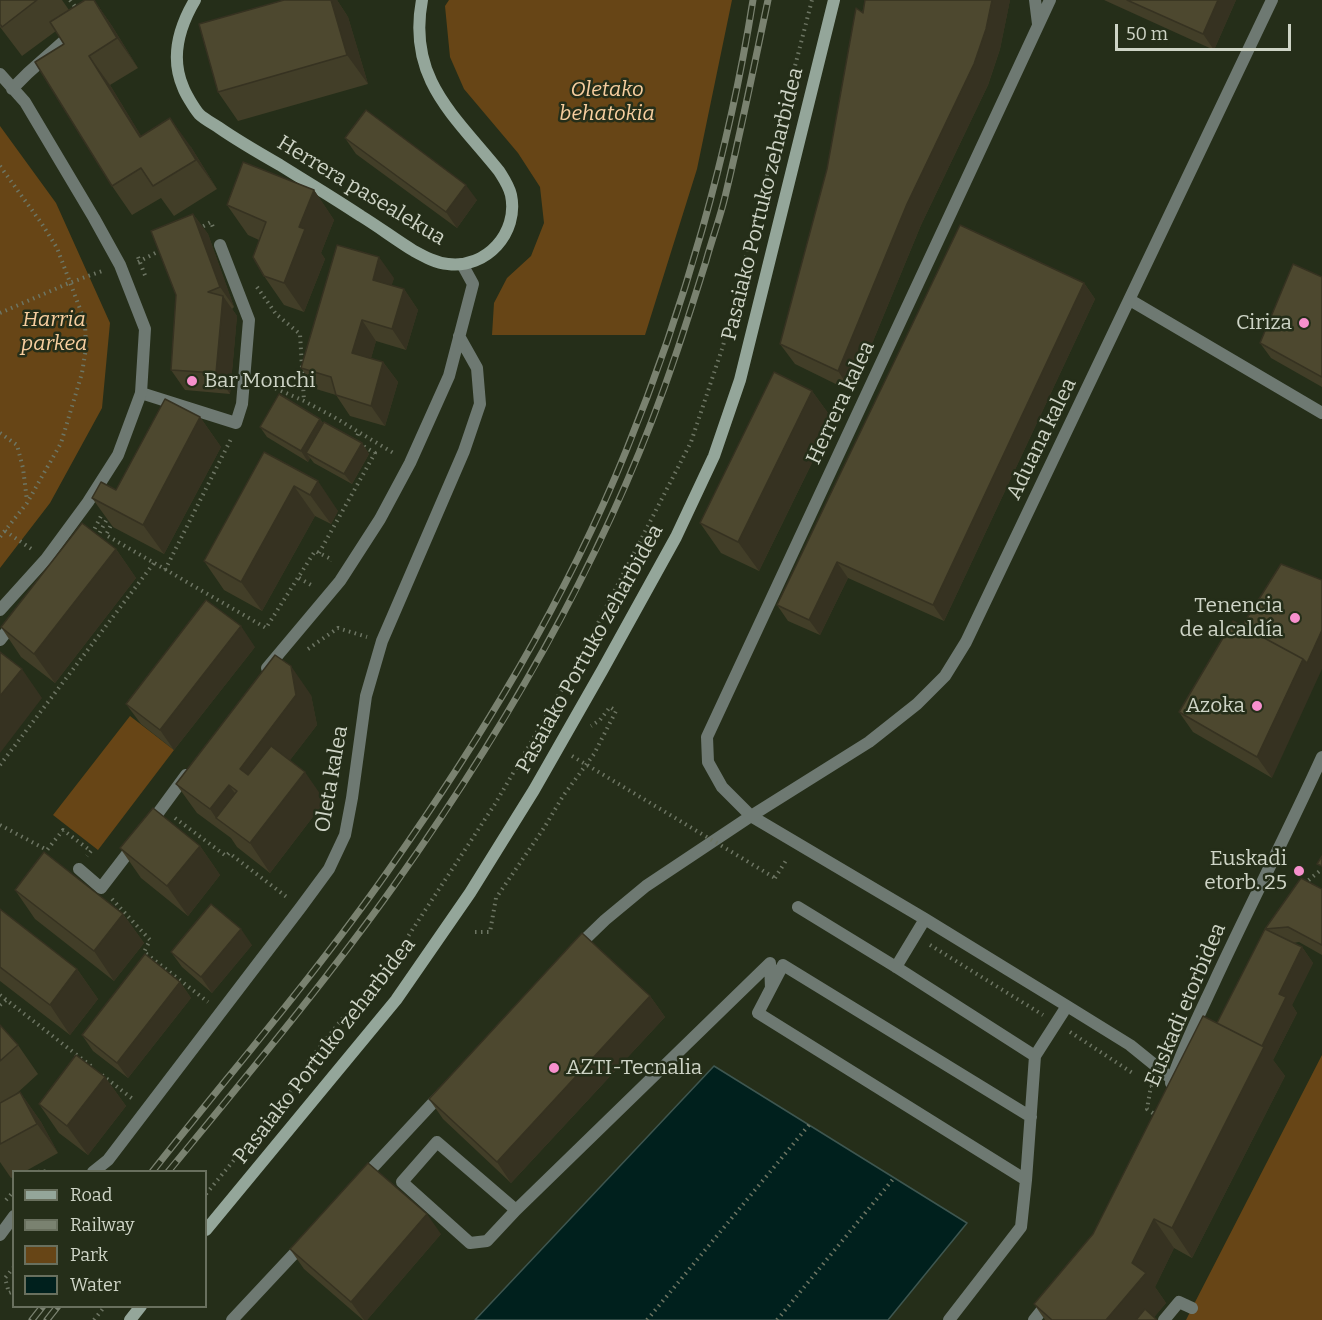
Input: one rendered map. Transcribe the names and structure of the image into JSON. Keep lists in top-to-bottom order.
{
  "streets": {
    "main road": ["Herrera pasealekua", "Pasaiako Portuko zeharbidea"],
    "street": [
      "Herrera kalea",
      "Aduana kalea",
      "Oleta kalea",
      "Euskadi etorbidea"
    ]
  },
  "crossings": [
    ["Herrera kalea", "Aduana kalea"],
    ["Herrera kalea", "Euskadi etorbidea"]
  ],
  "parks": ["Oletako behatokia", "Harria parkea"],
  "places": [
    "Ciriza",
    "Bar Monchi",
    "Tenencia de alcaldía",
    "Azoka",
    "Euskadi etorb. 25",
    "AZTI-Tecnalia"
  ],
  "legend": [
    "Road",
    "Railway",
    "Park",
    "Water"
  ],
  "scale_bar": "50 m"
}
